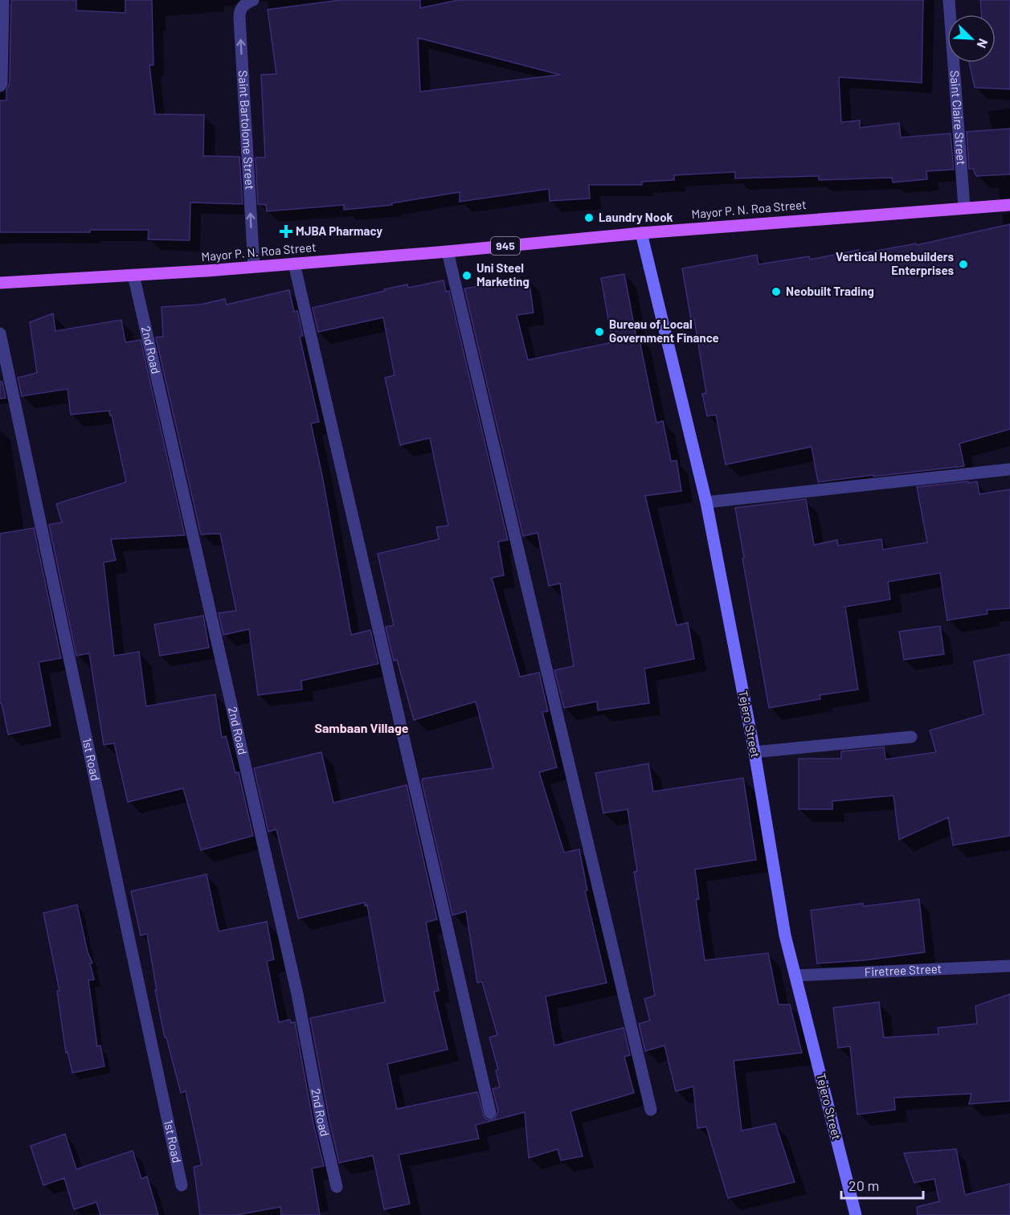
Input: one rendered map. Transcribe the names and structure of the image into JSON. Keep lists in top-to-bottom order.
{
  "streets": {
    "main road": ["Mayor P. N. Roa Street", "945", "Tejero Street"],
    "street": [
      "Saint Claire Street",
      "Saint Bartolome Street",
      "2nd Road",
      "1st Road",
      "Firetree Street"
    ]
  },
  "crossings": [
    ["Saint Claire Street", "Mayor P. N. Roa Street"],
    ["Saint Bartolome Street", "Mayor P. N. Roa Street"],
    ["Mayor P. N. Roa Street", "2nd Road"],
    ["Mayor P. N. Roa Street", "Tejero Street"],
    ["Tejero Street", "Firetree Street"]
  ],
  "one_way": ["Saint Bartolome Street"],
  "districts": ["Sambaan Village"],
  "places": {
    "other": [
      "Laundry Nook",
      "Vertical Homebuilders Enterprises",
      "Uni Steel Marketing",
      "Neobuilt Trading",
      "Bureau of Local Government Finance"
    ],
    "health": ["MJBA Pharmacy"]
  },
  "scale_bar": "20 m",
  "north": "bottom right"
}
